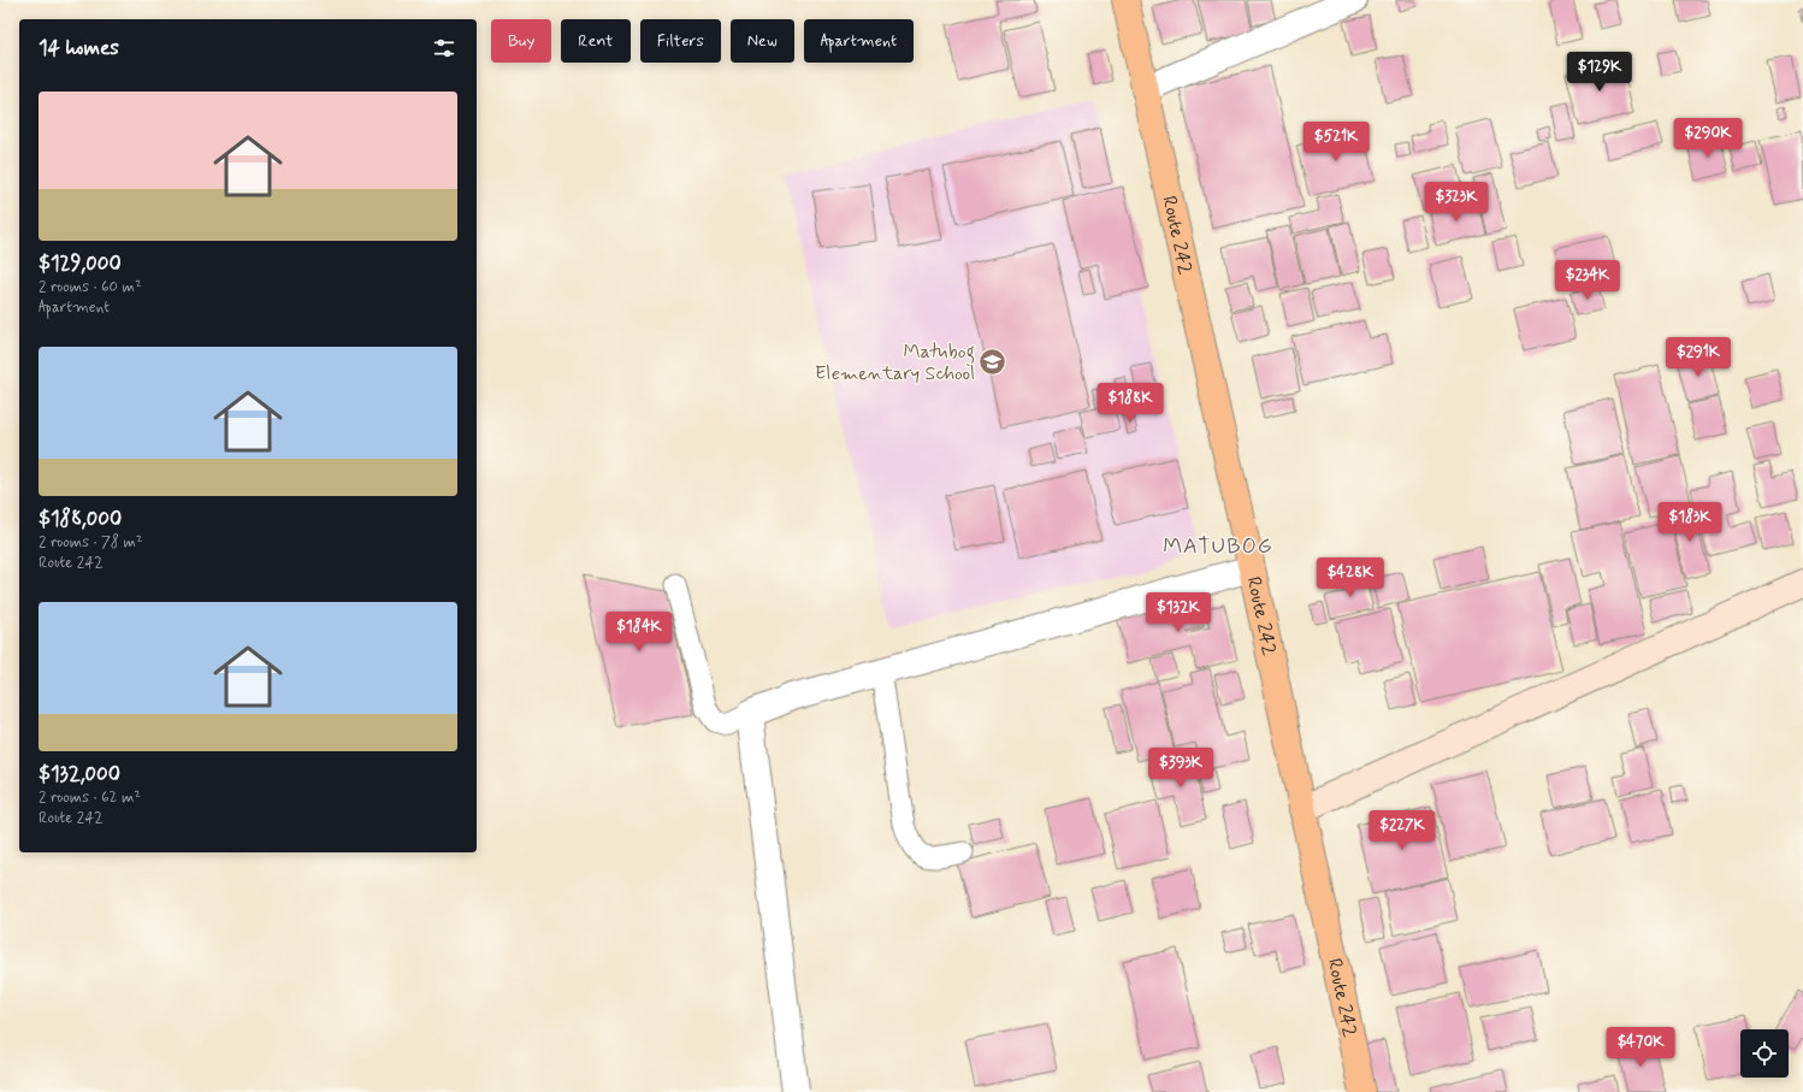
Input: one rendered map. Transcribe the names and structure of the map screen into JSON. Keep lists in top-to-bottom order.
{
  "streets": {
    "main road": ["Route 242"]
  },
  "districts": ["MATUBOG"],
  "places": {
    "school or university": ["Matubog Elementary School"]
  },
  "page": {
    "chip": [
      "Buy",
      "Rent",
      "Filters",
      "New",
      "Apartment"
    ],
    "heading": "14 homes",
    "price": [
      "$129K",
      "$290K",
      "$521K",
      "$323K",
      "$234K",
      "$291K",
      "$188K",
      "$183K",
      "$428K",
      "$132K",
      "$184K",
      "$393K",
      "$227K",
      "$470K"
    ],
    "list": [
      {
        "name": "$129,000",
        "note": "2 rooms · 60 m² · Apartment"
      },
      {
        "name": "$188,000",
        "note": "2 rooms · 78 m² · Route 242"
      },
      {
        "name": "$132,000",
        "note": "2 rooms · 62 m² · Route 242"
      }
    ]
  }
}
